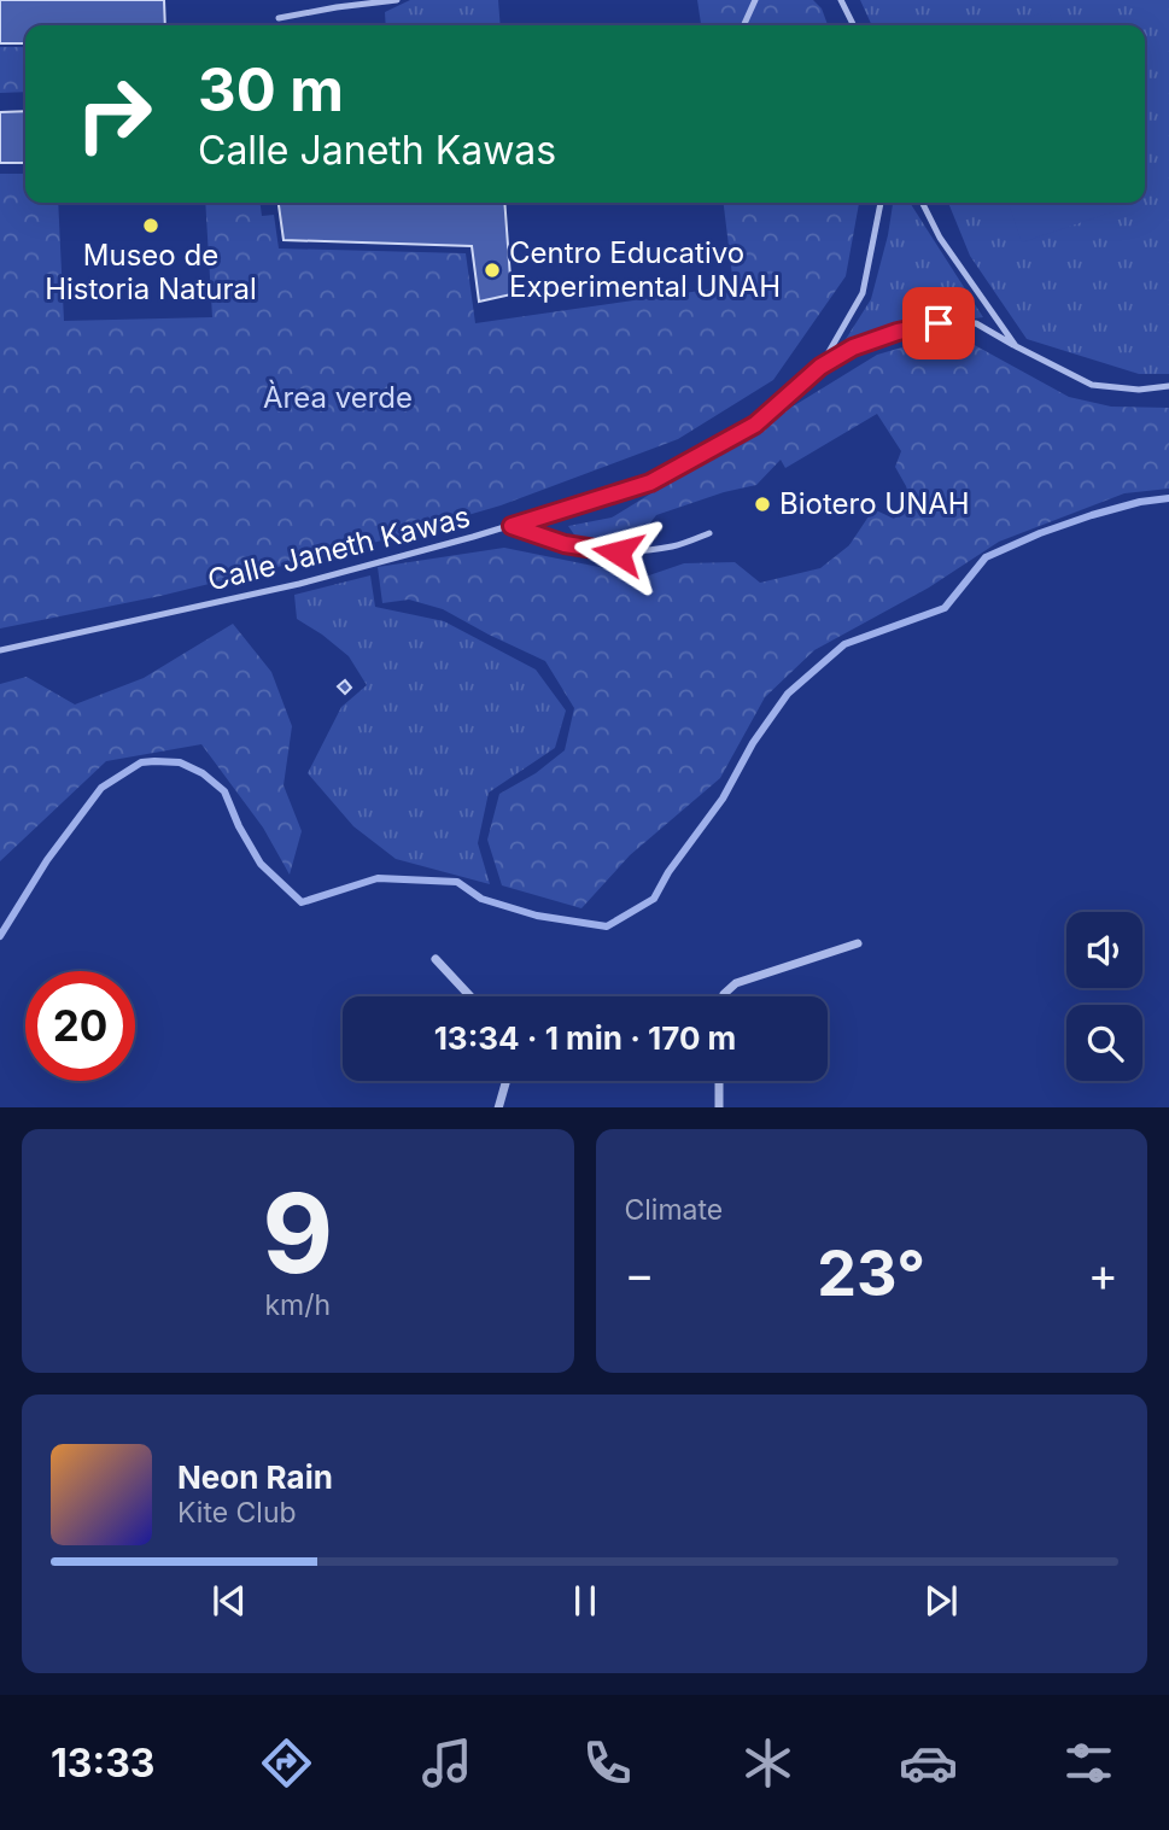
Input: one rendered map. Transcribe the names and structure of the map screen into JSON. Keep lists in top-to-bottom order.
{
  "streets": {
    "lane": ["Calle Janeth Kawas"]
  },
  "parks": ["Àrea verde"],
  "places": ["Museo de Historia Natural", "Centro Educativo Experimental UNAH", "Biotero UNAH"],
  "page": {
    "turn": ["30 m", "Calle Janeth Kawas"],
    "limit": "20",
    "trip": "13:34 · 1 min · 170 m",
    "tile": [
      ["9", "km/h"],
      "Climate"
    ],
    "heat": ["−", "23°", "+"],
    "song": ["Neon Rain", "Kite Club"],
    "tabs": "13:33"
  }
}
